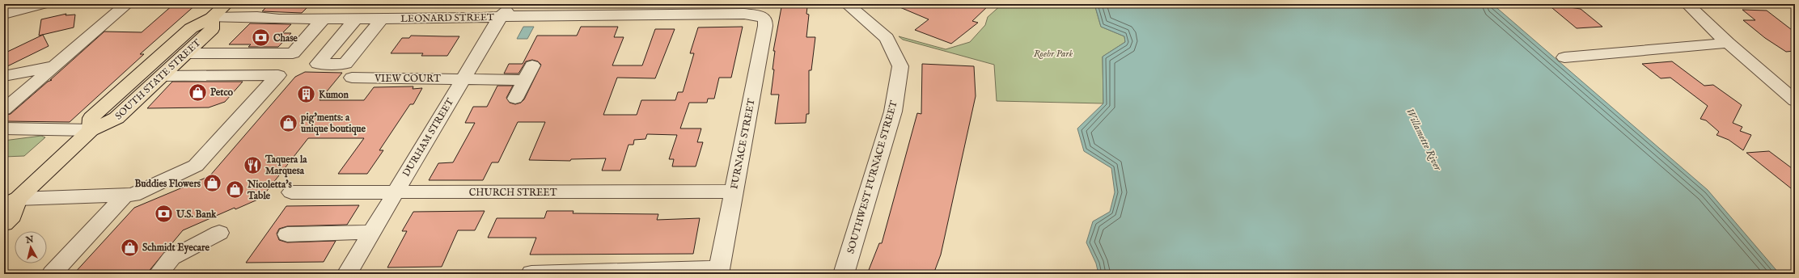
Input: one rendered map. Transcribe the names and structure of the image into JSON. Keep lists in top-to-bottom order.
{
  "streets": {
    "main road": ["SOUTH STATE STREET"],
    "street": [
      "LEONARD STREET",
      "VIEW COURT",
      "DURHAM STREET",
      "FURNACE STREET",
      "SOUTHWEST FURNACE STREET",
      "CHURCH STREET"
    ]
  },
  "crossings": [
    ["LEONARD STREET", "SOUTH STATE STREET"],
    ["LEONARD STREET", "DURHAM STREET"],
    ["LEONARD STREET", "FURNACE STREET"],
    ["VIEW COURT", "DURHAM STREET"],
    ["DURHAM STREET", "CHURCH STREET"],
    ["FURNACE STREET", "CHURCH STREET"]
  ],
  "water": ["Willamette River"],
  "parks": ["Roehr Park"],
  "places": {
    "bank": ["Chase", "U.S. Bank"],
    "shop": [
      "Petco",
      "pig'ments: a unique boutique",
      "Buddies Flowers",
      "Nicoletta's Table",
      "Schmidt Eyecare"
    ],
    "building": ["Kumon"],
    "restaurant": ["Taquera la Marquesa"]
  },
  "north": "top"
}
